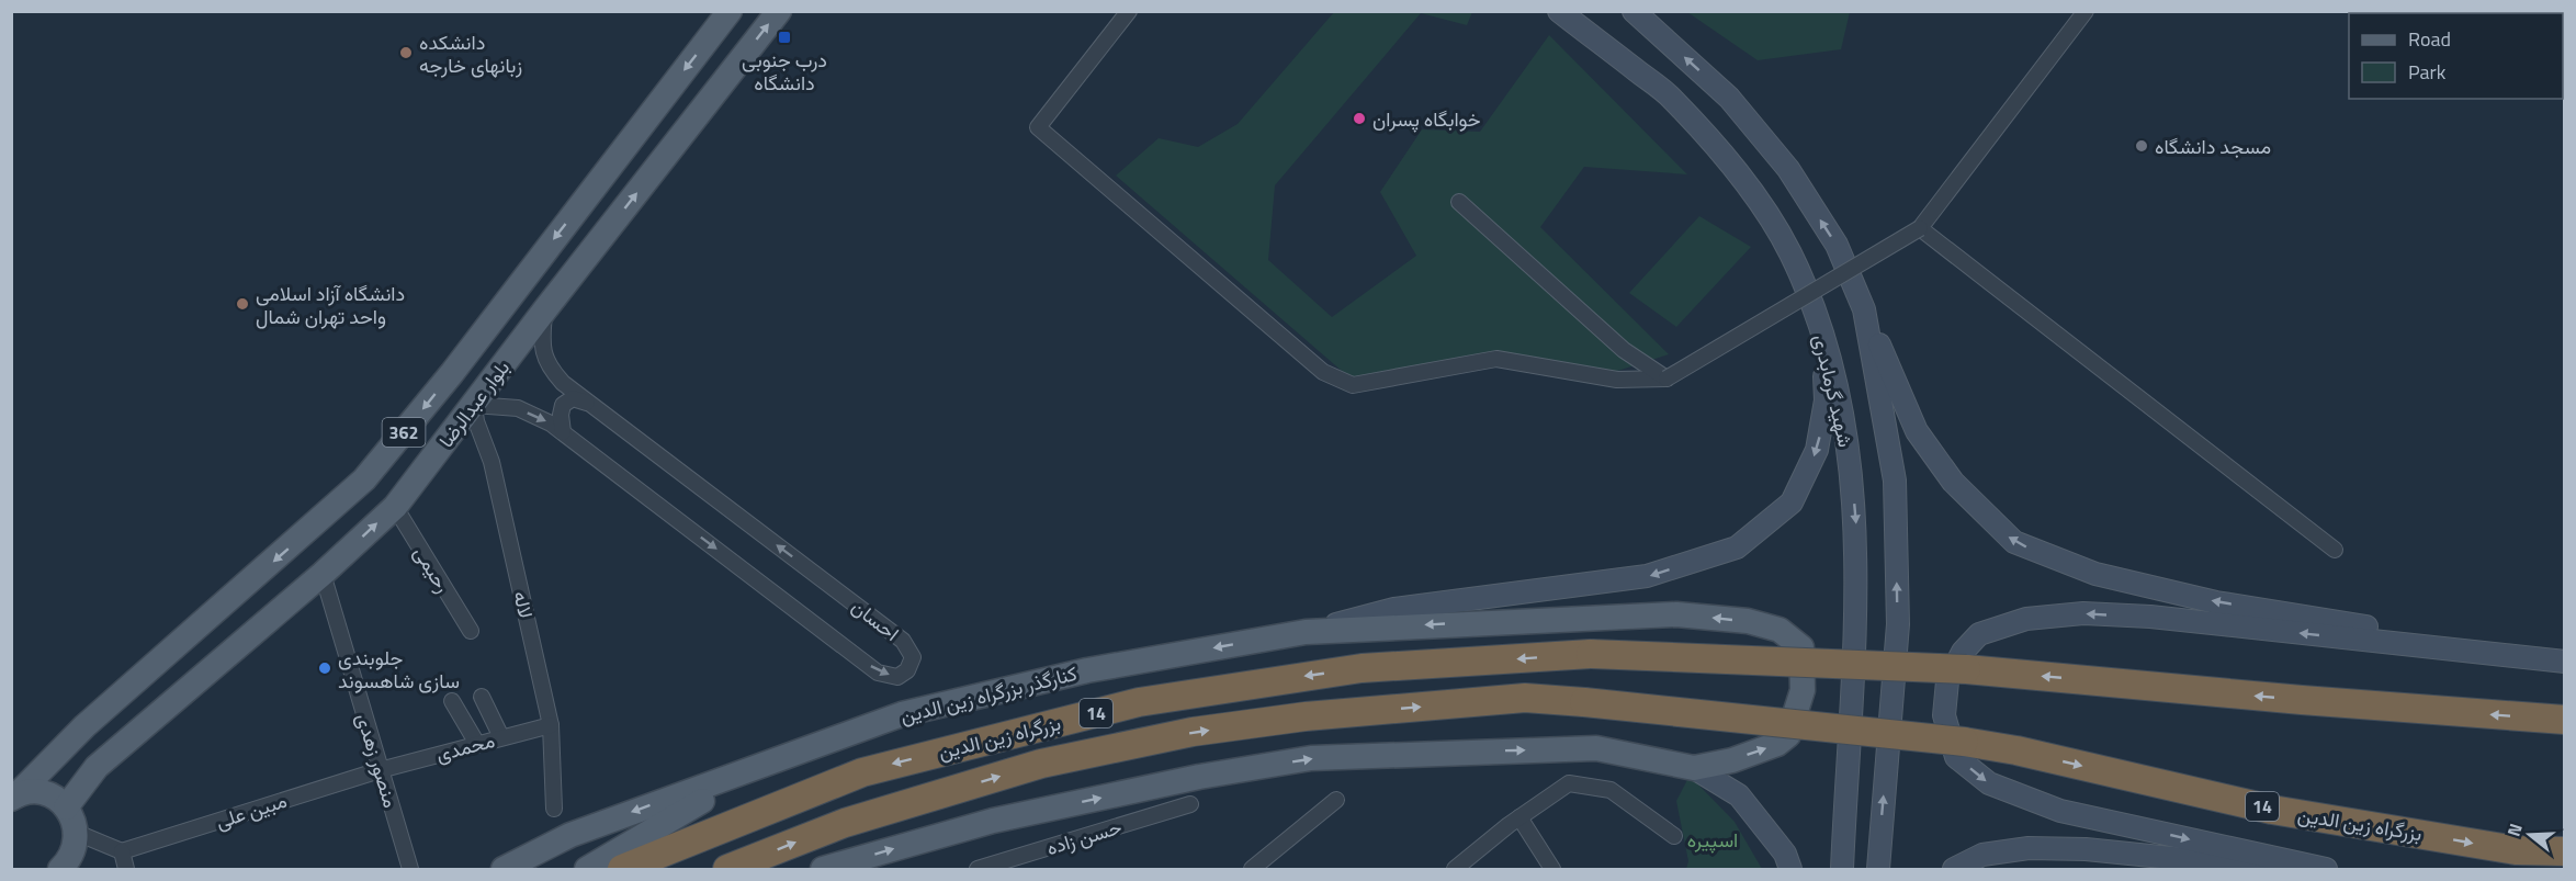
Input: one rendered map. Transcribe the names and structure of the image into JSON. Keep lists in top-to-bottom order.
{
  "streets": {
    "highway": ["14", "بزرگراه زین الدین"],
    "main road": [
      "شهید گرمابدری",
      "بلوار عبدالرضا",
      "362",
      "کنارگذر بزرگراه زین الدین"
    ],
    "street": [
      "رحیمی",
      "لاله",
      "احسان",
      "محمدی",
      "منصور زهدی",
      "مبین علی",
      "حسن زاده"
    ]
  },
  "crossings": [
    ["بلوار عبدالرضا", "رحیمی"],
    ["بلوار عبدالرضا", "لاله"],
    ["بلوار عبدالرضا", "احسان"],
    ["بلوار عبدالرضا", "منصور زهدی"],
    ["لاله", "احسان"],
    ["لاله", "محمدی"],
    ["محمدی", "منصور زهدی"],
    ["محمدی", "مبین علی"],
    ["منصور زهدی", "مبین علی"]
  ],
  "parks": ["اسپیره"],
  "places": {
    "transit": ["درب جنوبی دانشگاه"],
    "other": [
      "دانشکده زبانهای خارجه",
      "خوابگاه پسران",
      "مسجد دانشگاه",
      "دانشگاه آزاد اسلامی واحد تهران شمال",
      "جلوبندی سازی شاهسوند"
    ]
  },
  "legend": ["Road", "Park"],
  "north": "left"
}
